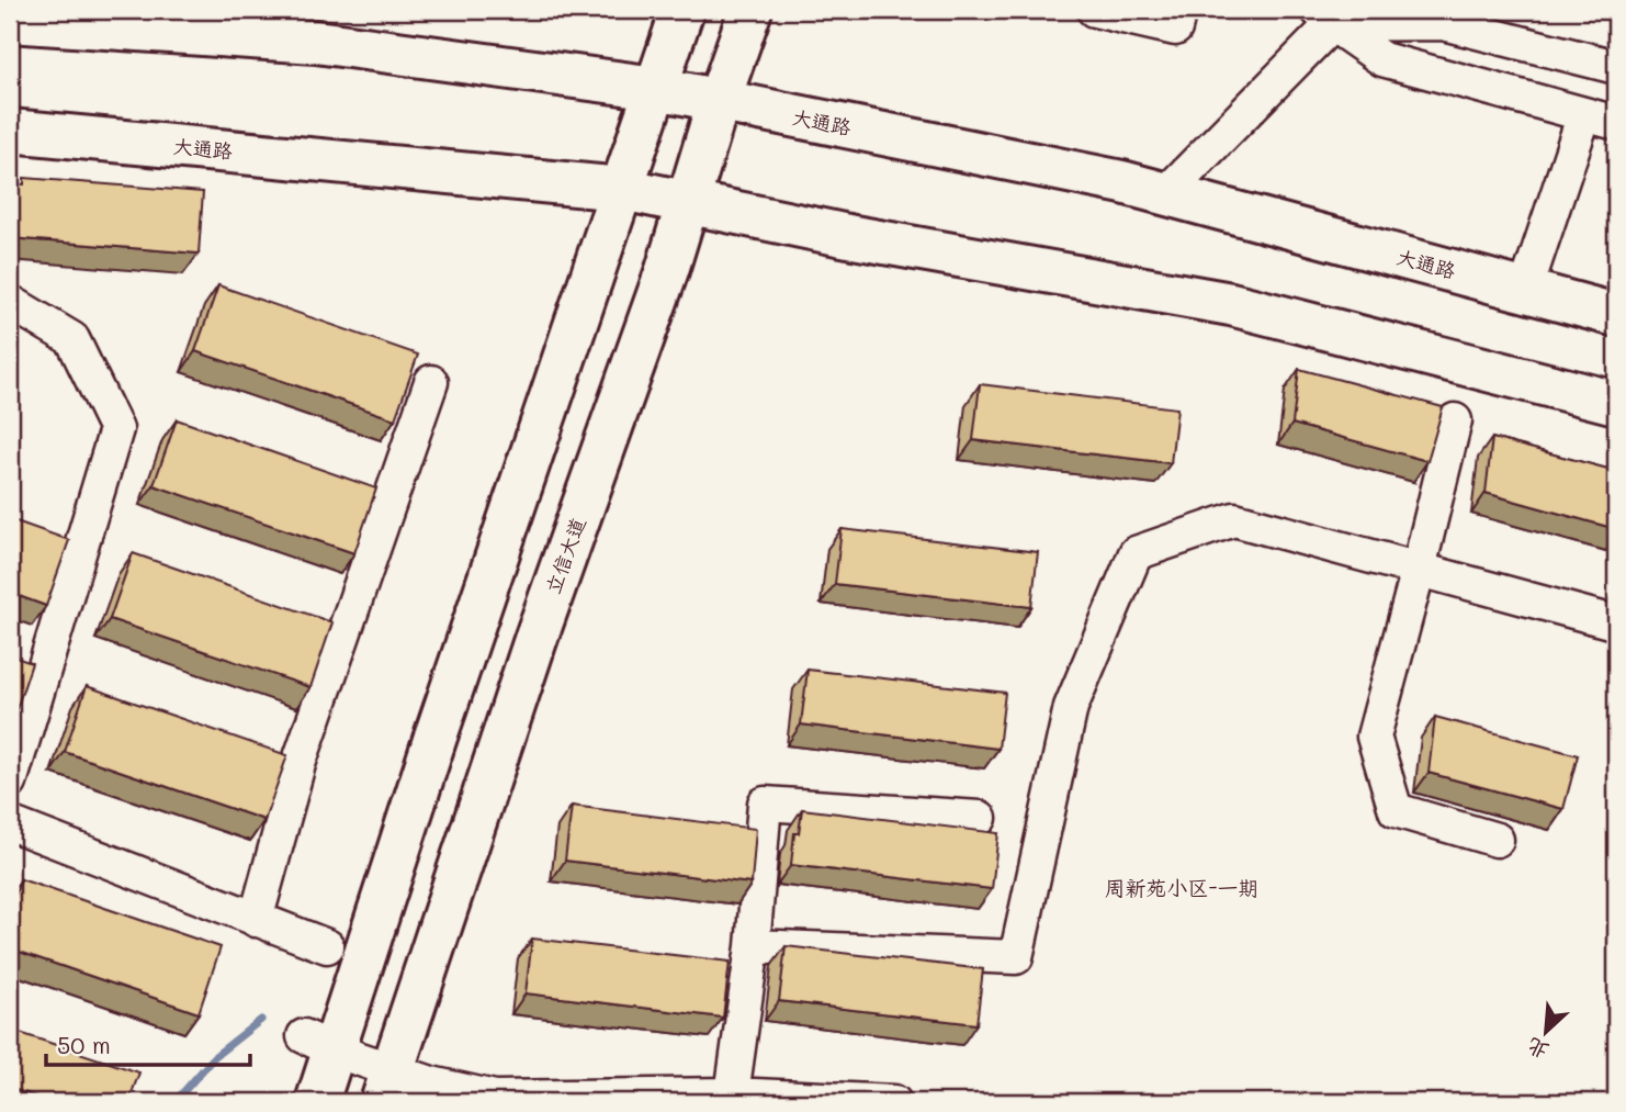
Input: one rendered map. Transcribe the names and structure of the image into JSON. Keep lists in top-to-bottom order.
{
  "streets": {
    "street": ["大通路", "立信大道"]
  },
  "crossings": [
    ["大通路", "立信大道"]
  ],
  "districts": ["周新苑小区-一期"],
  "scale_bar": "50 m",
  "north": "bottom left"
}
